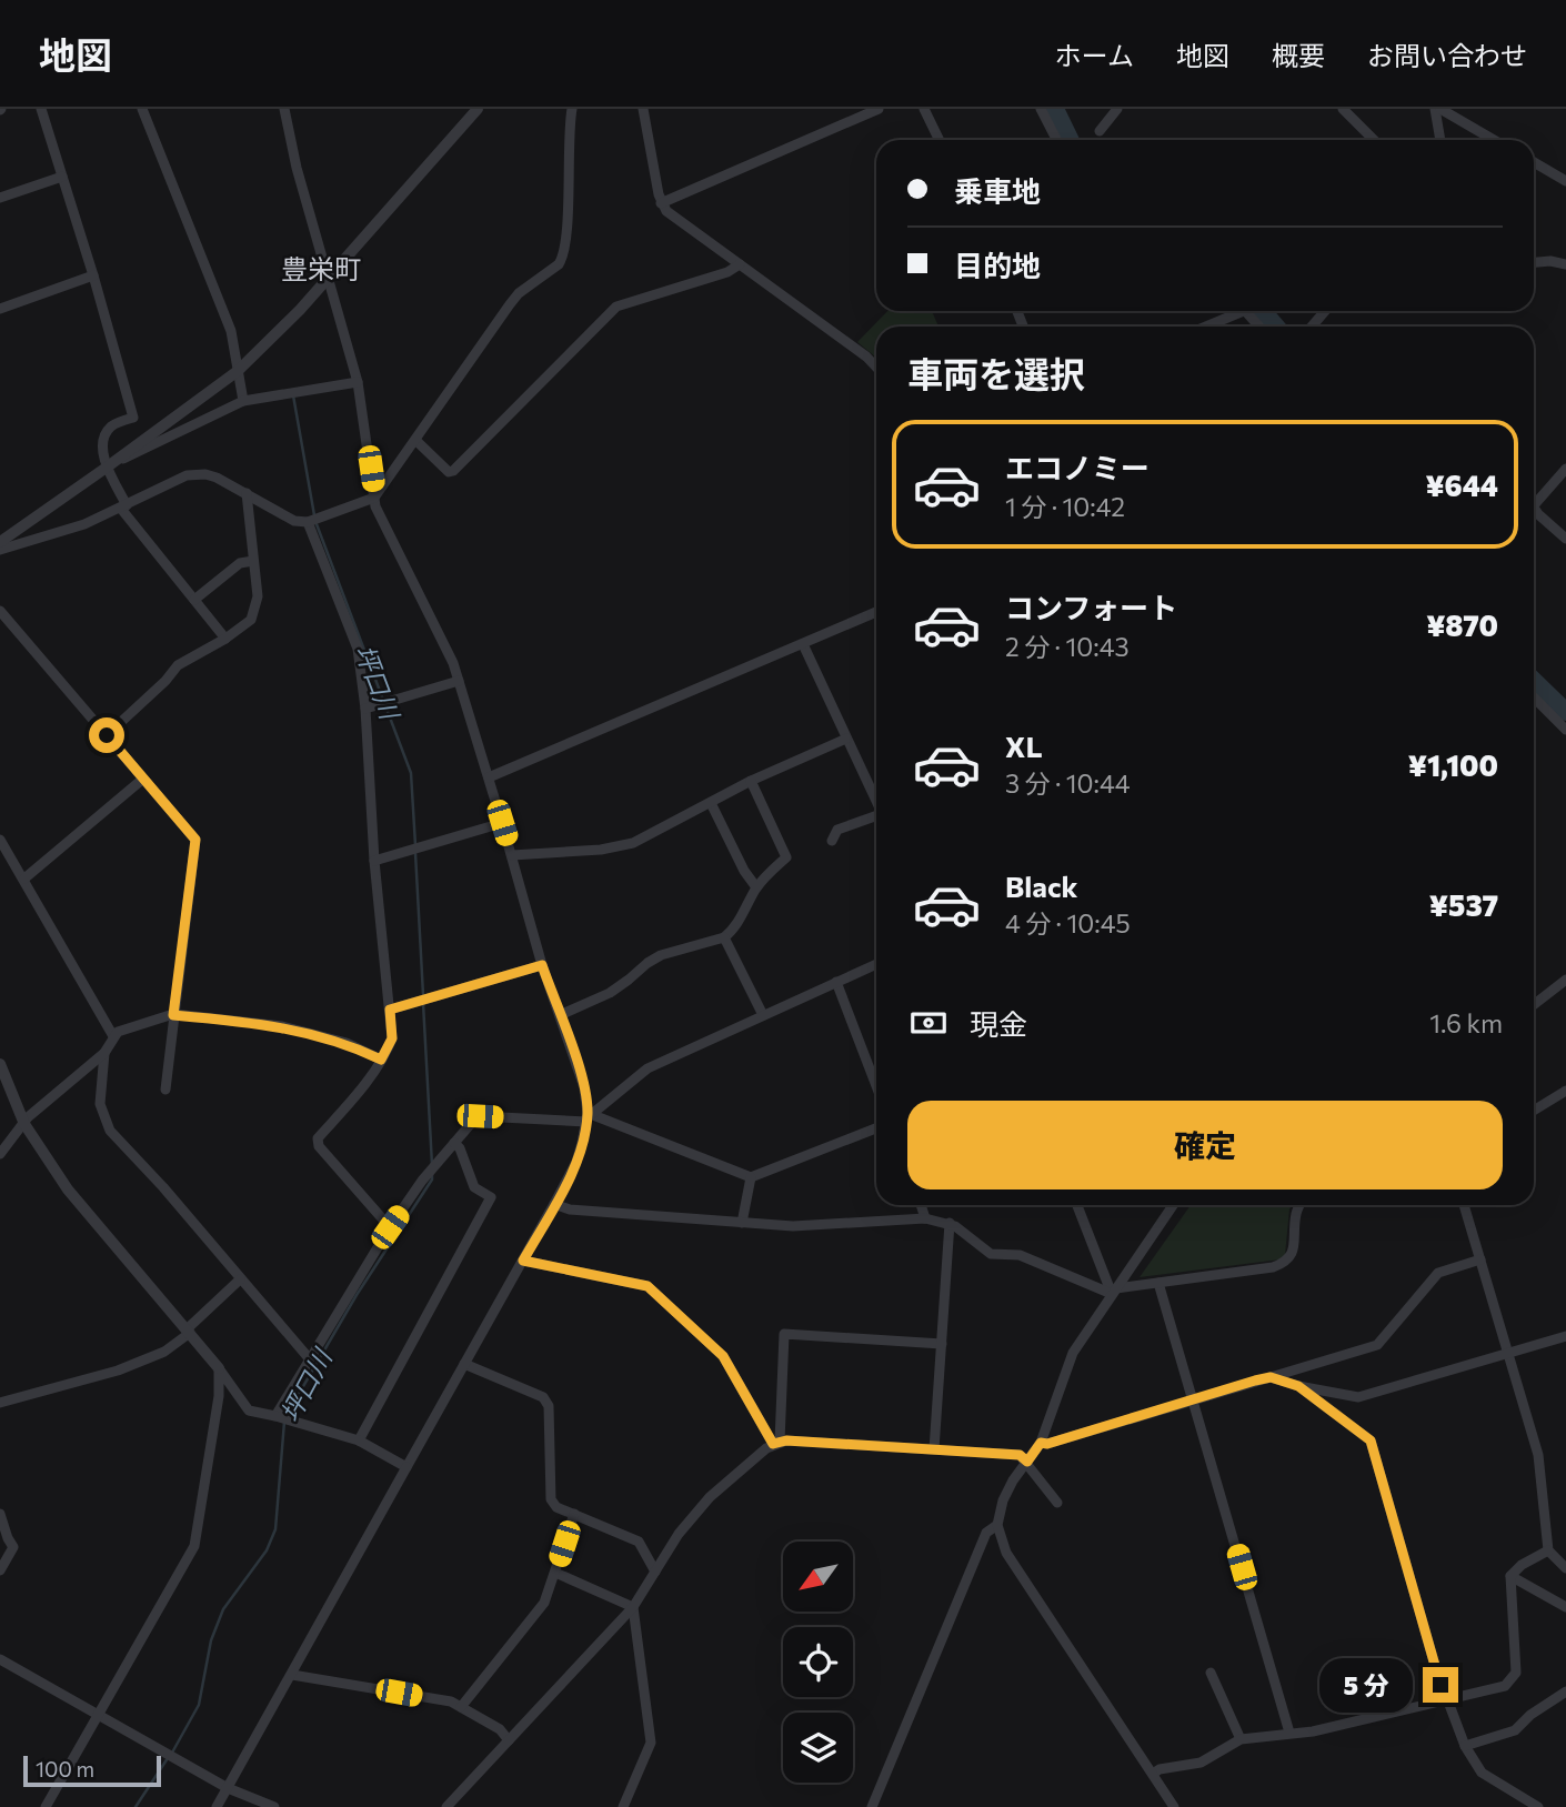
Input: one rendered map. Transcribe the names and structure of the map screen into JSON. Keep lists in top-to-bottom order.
{
  "districts": ["豊栄町"],
  "water": ["坪口川"],
  "scale_bar": "100 m",
  "north": "bottom left",
  "page": {
    "header": "地図",
    "nav": [
      "ホーム",
      "地図",
      "概要",
      "お問い合わせ"
    ],
    "banner": ["乗車地", "目的地"],
    "heading": "車両を選択",
    "list": [
      {
        "name": "エコノミー",
        "note": "1 分 · 10:42",
        "value": "¥644"
      },
      {
        "name": "コンフォート",
        "note": "2 分 · 10:43",
        "value": "¥870"
      },
      {
        "name": "XL",
        "note": "3 分 · 10:44",
        "value": "¥1,100"
      },
      {
        "name": "Black",
        "note": "4 分 · 10:45",
        "value": "¥537"
      }
    ],
    "pay": ["現金", "1.6 km"],
    "buttons": "確定",
    "bubble": "5 分",
    "scale": "100 m"
  }
}
